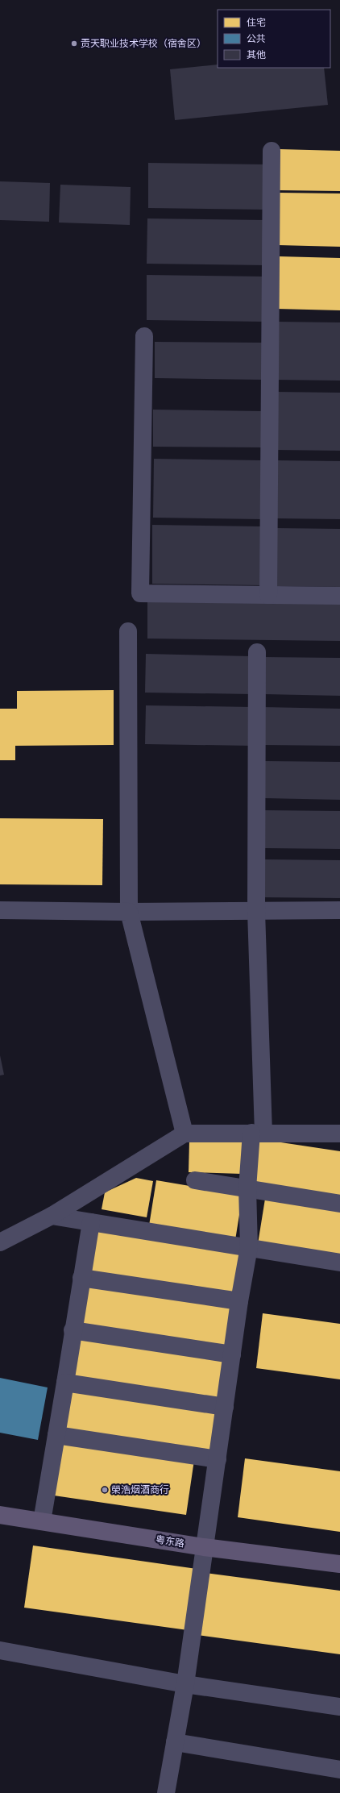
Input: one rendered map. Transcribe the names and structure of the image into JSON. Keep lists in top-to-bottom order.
{
  "streets": {
    "main road": ["粤东路"]
  },
  "places": ["贡天职业技术学校（宿舍区）", "榮浩烟酒商行"],
  "legend": ["住宅", "公共", "其他"]
}
